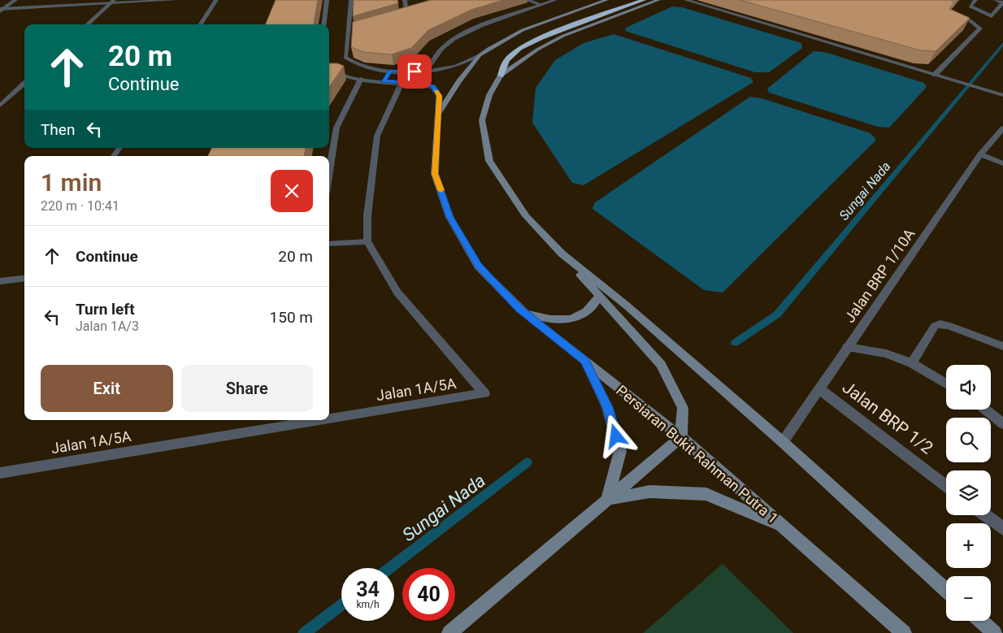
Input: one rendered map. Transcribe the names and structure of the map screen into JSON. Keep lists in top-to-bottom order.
{
  "streets": {
    "main road": ["Persiaran Bukit Rahman Putra 1"],
    "street": ["Jalan BRP 1/10A", "Jalan 1A/5A", "Jalan BRP 1/2"]
  },
  "crossings": [
    ["Jalan BRP 1/10A", "Jalan BRP 1/2"]
  ],
  "water": ["Sungai Nada"],
  "page": {
    "turn": ["20 m", "Continue"],
    "then": "Then",
    "heading": ["1 min", "220 m · 10:41"],
    "list": [
      {
        "name": "Continue",
        "value": "20 m"
      },
      {
        "name": "Turn left",
        "note": "Jalan 1A/3",
        "value": "150 m"
      }
    ],
    "buttons": ["Exit", "Share"],
    "map_buttons": ["+", "−"],
    "speed": "34 km/h",
    "limit": "40"
  }
}
